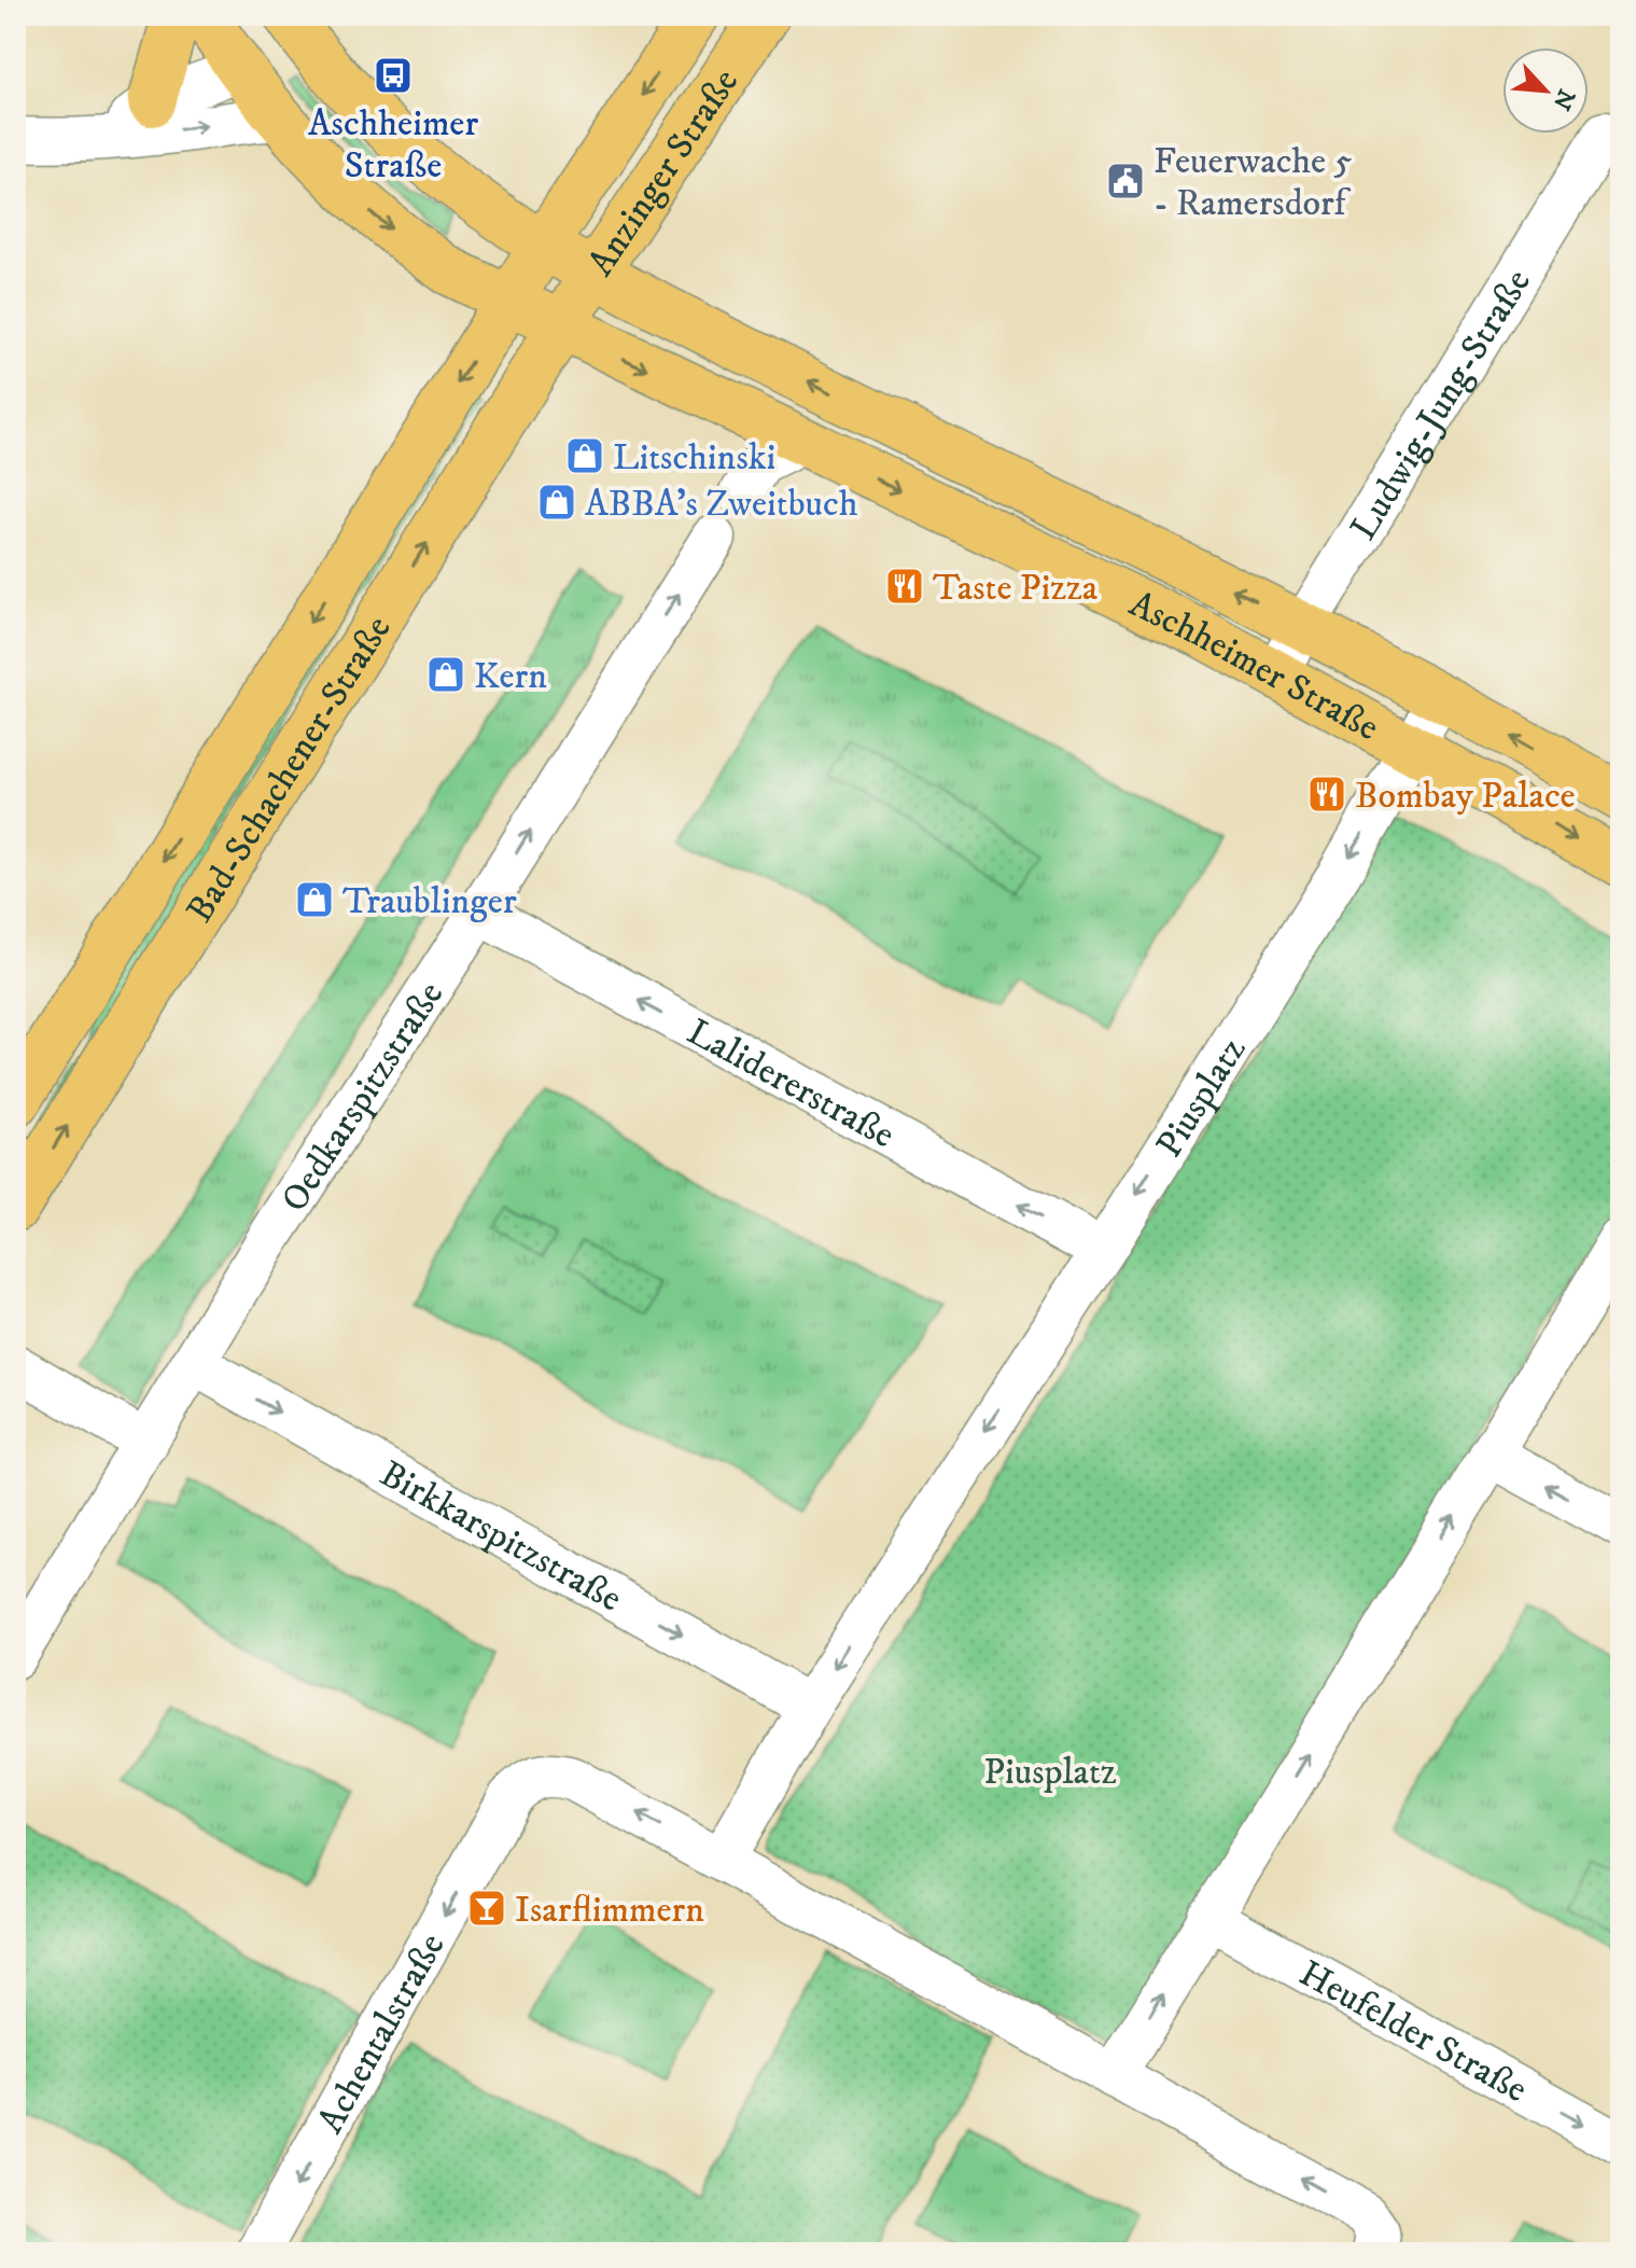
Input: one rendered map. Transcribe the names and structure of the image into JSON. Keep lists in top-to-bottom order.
{
  "streets": {
    "main road": ["Anzinger Straße", "Aschheimer Straße", "Bad-Schachener-Straße"],
    "street": [
      "Ludwig-Jung-Straße",
      "Lalidererstraße",
      "Piusplatz",
      "Oedkarspitzstraße",
      "Birkkarspitzstraße",
      "Heufelder Straße",
      "Achentalstraße"
    ]
  },
  "crossings": [
    ["Anzinger Straße", "Aschheimer Straße"],
    ["Anzinger Straße", "Bad-Schachener-Straße"],
    ["Ludwig-Jung-Straße", "Aschheimer Straße"],
    ["Aschheimer Straße", "Bad-Schachener-Straße"],
    ["Aschheimer Straße", "Piusplatz"],
    ["Lalidererstraße", "Piusplatz"],
    ["Lalidererstraße", "Oedkarspitzstraße"],
    ["Piusplatz", "Birkkarspitzstraße"],
    ["Piusplatz", "Achentalstraße"],
    ["Oedkarspitzstraße", "Birkkarspitzstraße"]
  ],
  "one_way": ["Lalidererstraße", "Piusplatz", "Birkkarspitzstraße"],
  "parks": ["Piusplatz"],
  "places": {
    "bus stop": ["Aschheimer Straße"],
    "public building": ["Feuerwache 5 - Ramersdorf"],
    "shop": [
      "Litschinski",
      "ABBA's Zweitbuch",
      "Kern",
      "Traublinger"
    ],
    "restaurant": ["Taste Pizza", "Bombay Palace"],
    "bar": ["Isarflimmern"]
  },
  "north": "bottom right"
}
